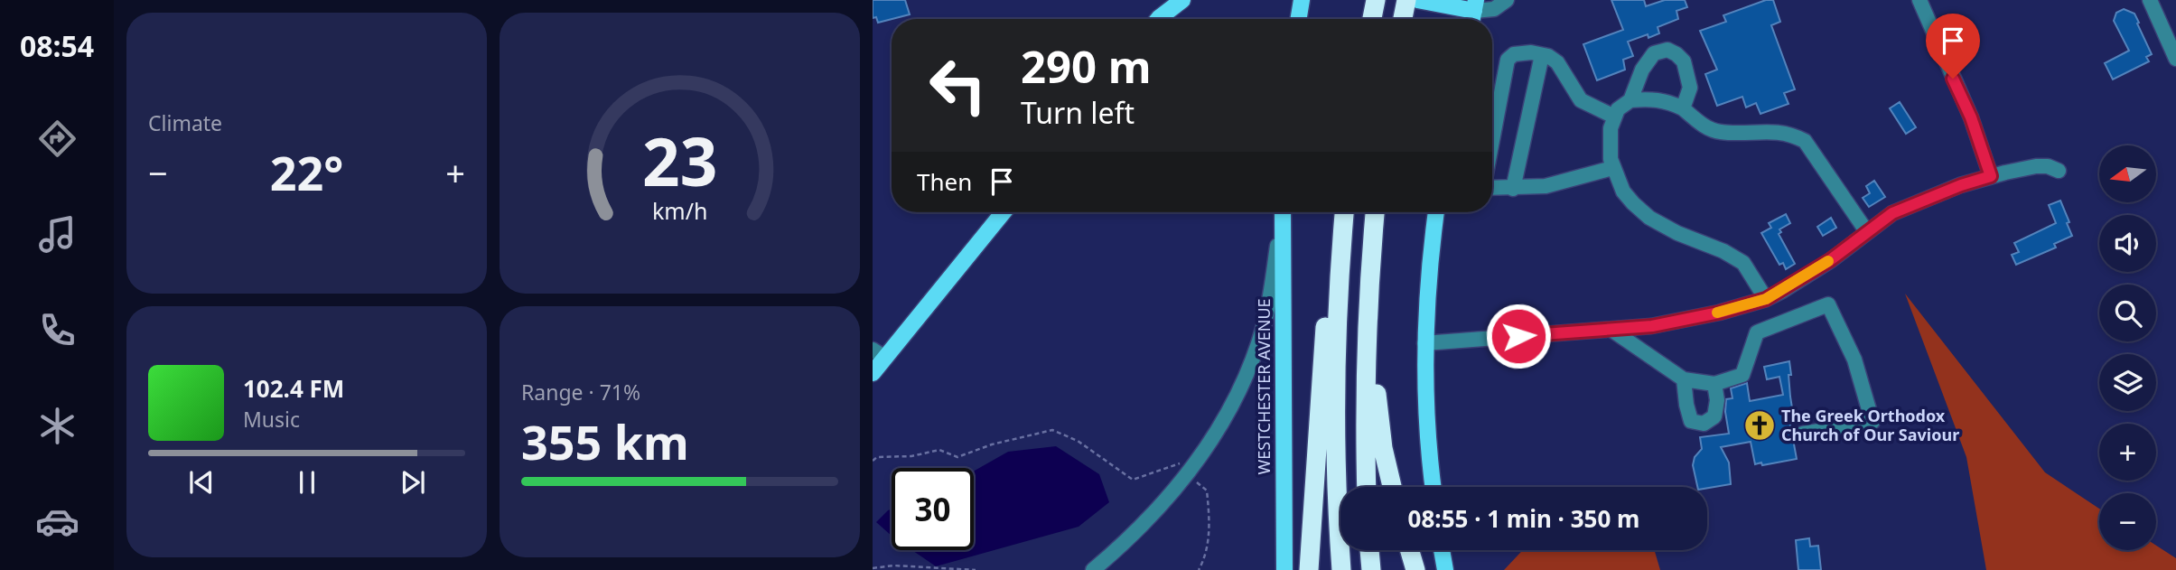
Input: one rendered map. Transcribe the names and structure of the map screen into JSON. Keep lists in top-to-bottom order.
{
  "streets": {
    "main road": ["WESTCHESTER AVENUE"]
  },
  "places": {
    "church": ["The Greek Orthodox Church of Our Saviour"]
  },
  "north": "left",
  "page": {
    "tabs": "08:54",
    "tile": [
      "Climate",
      ["Range · 71%", "355 km"]
    ],
    "turn": ["290 m", "Turn left"],
    "map_buttons": ["+", "−"],
    "heat": ["−", "22°", "+"],
    "then": "Then",
    "song": ["102.4 FM", "Music"],
    "limit": "30",
    "trip": "08:55 · 1 min · 350 m",
    "gauge": ["23", "km/h"]
  }
}
